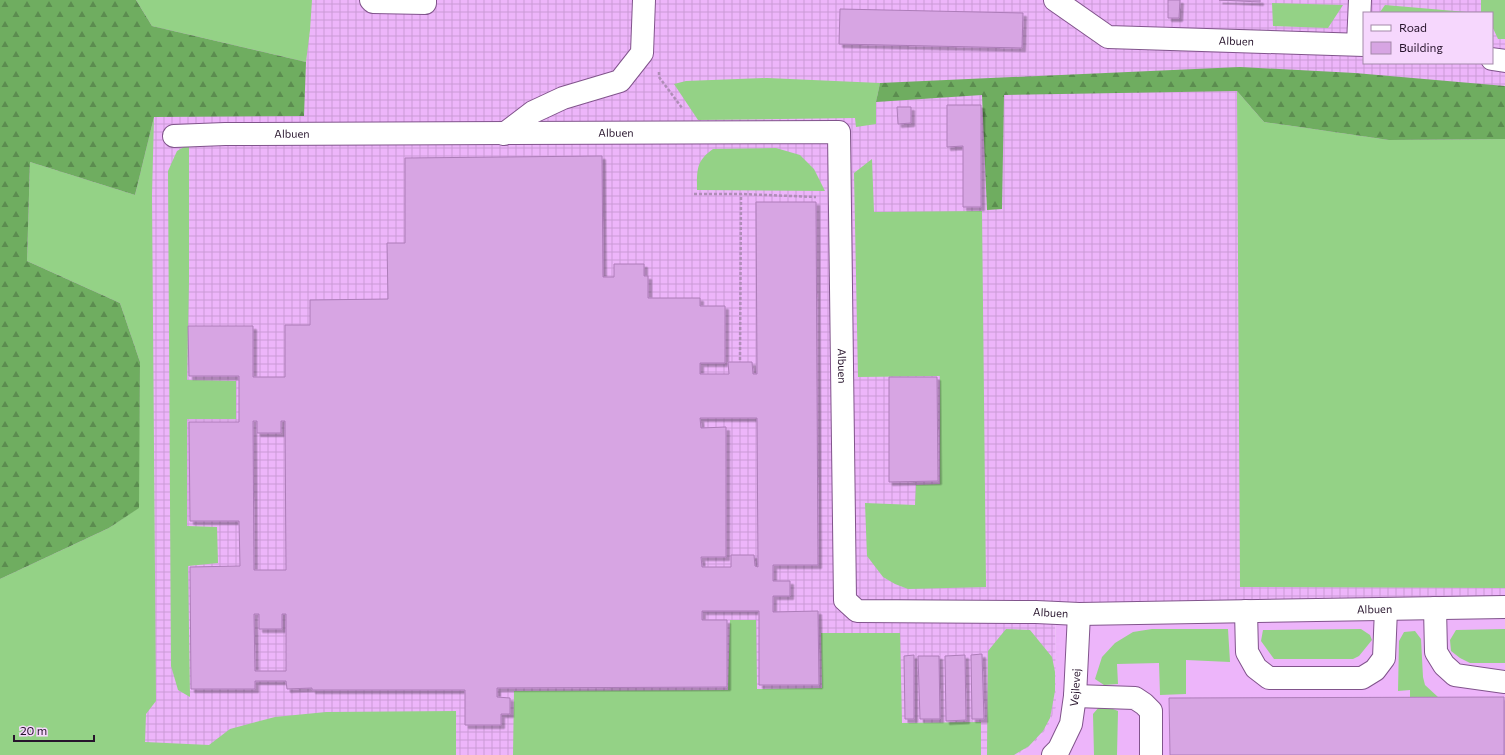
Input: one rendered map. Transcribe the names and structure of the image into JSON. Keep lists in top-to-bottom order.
{
  "streets": {
    "street": ["Albuen", "Vejlevej"]
  },
  "crossings": [
    ["Albuen", "Vejlevej"]
  ],
  "legend": ["Road", "Building"],
  "scale_bar": "20 m"
}
